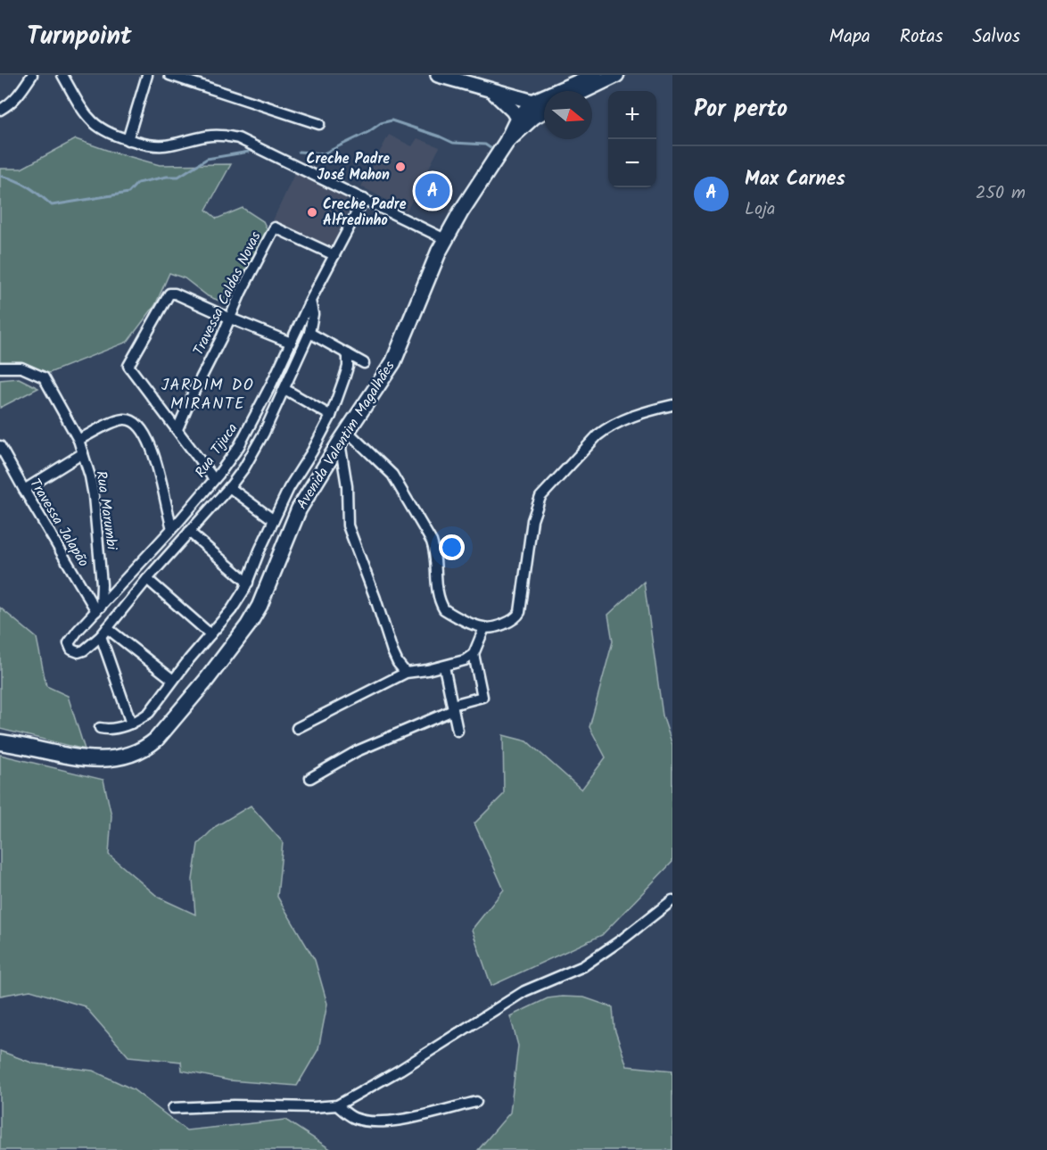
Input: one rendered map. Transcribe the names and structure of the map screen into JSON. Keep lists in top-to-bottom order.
{
  "streets": {
    "main road": ["Avenida Valentim Magalhães"],
    "street": [
      "Travessa Caldas Novas",
      "Rua Tijuca",
      "Rua Marumbi",
      "Travessa Jalapão"
    ]
  },
  "crossings": [
    ["Travessa Caldas Novas", "Rua Tijuca"],
    ["Rua Tijuca", "Rua Marumbi"],
    ["Rua Tijuca", "Travessa Jalapão"],
    ["Rua Marumbi", "Travessa Jalapão"]
  ],
  "districts": ["JARDIM DO MIRANTE"],
  "places": ["Creche Padre José Mahon", "Creche Padre Alfredinho"],
  "north": "right",
  "page": {
    "header": "Turnpoint",
    "nav": ["Mapa", "Rotas", "Salvos"],
    "heading": "Por perto",
    "map_buttons": ["+", "−"],
    "list": [
      {
        "mark": "A",
        "name": "Max Carnes",
        "note": "Loja",
        "value": "250 m"
      }
    ],
    "pins": "A"
  }
}
